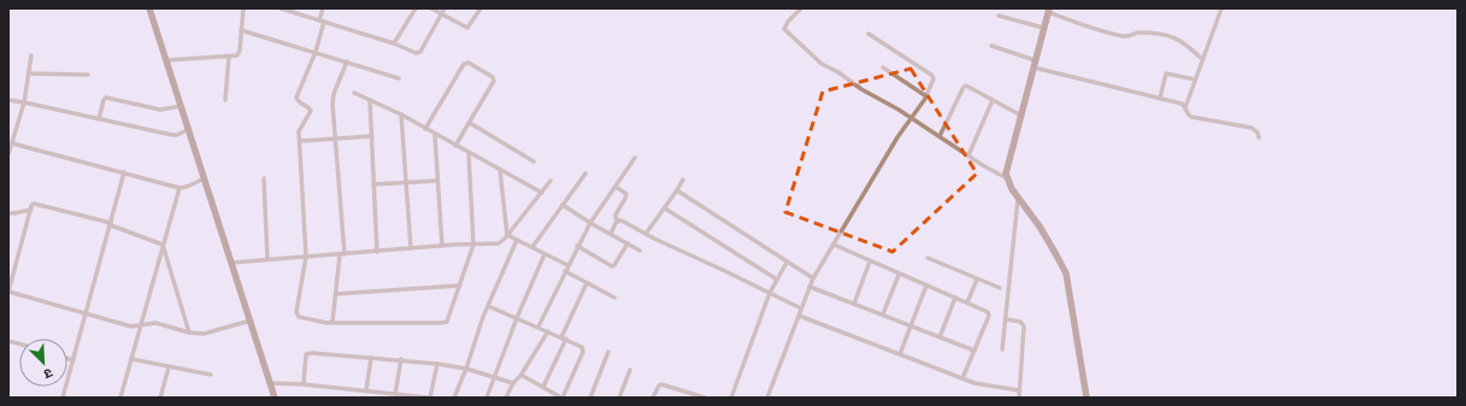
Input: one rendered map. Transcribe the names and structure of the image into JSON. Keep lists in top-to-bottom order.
{
  "north": "bottom right"
}
